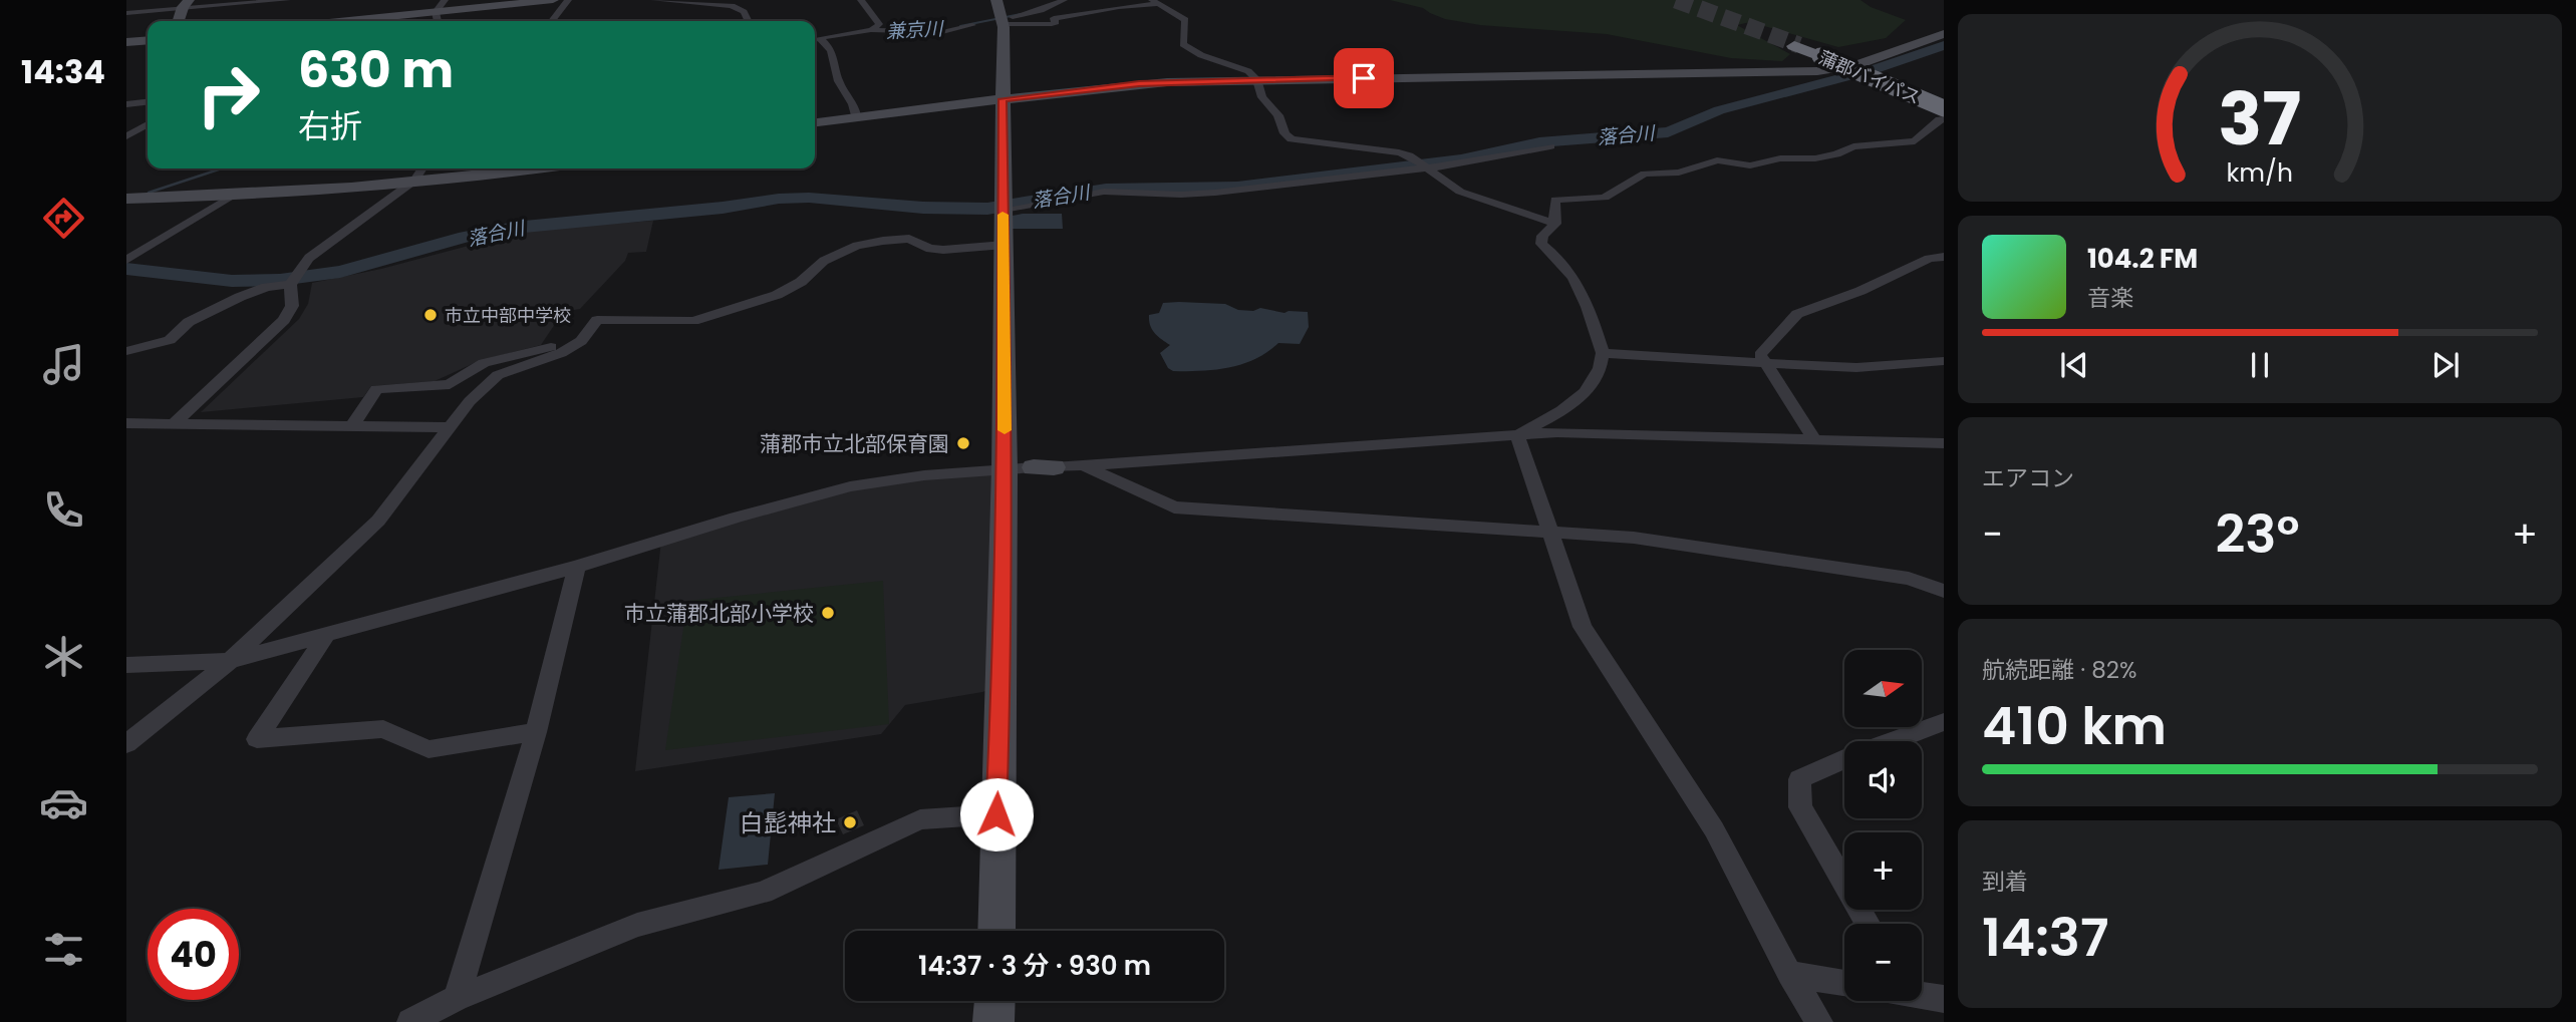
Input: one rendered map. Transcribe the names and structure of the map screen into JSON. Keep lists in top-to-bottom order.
{
  "streets": {
    "highway": ["蒲郡バイパス"]
  },
  "water": ["兼京川", "落合川"],
  "places": [
    "市立中部中学校",
    "蒲郡市立北部保育園",
    "市立蒲郡北部小学校",
    "白髭神社"
  ],
  "north": "right",
  "page": {
    "tabs": "14:34",
    "turn": ["630 m", "右折"],
    "song": ["104.2 FM", "音楽"],
    "tile": [
      "エアコン",
      ["航続距離 · 82%", "410 km"],
      ["到着", "14:37"]
    ],
    "heat": ["−", "23°", "+"],
    "map_buttons": ["+", "−"],
    "limit": "40",
    "trip": "14:37 · 3 分 · 930 m",
    "gauge": ["37", "km/h"]
  }
}
